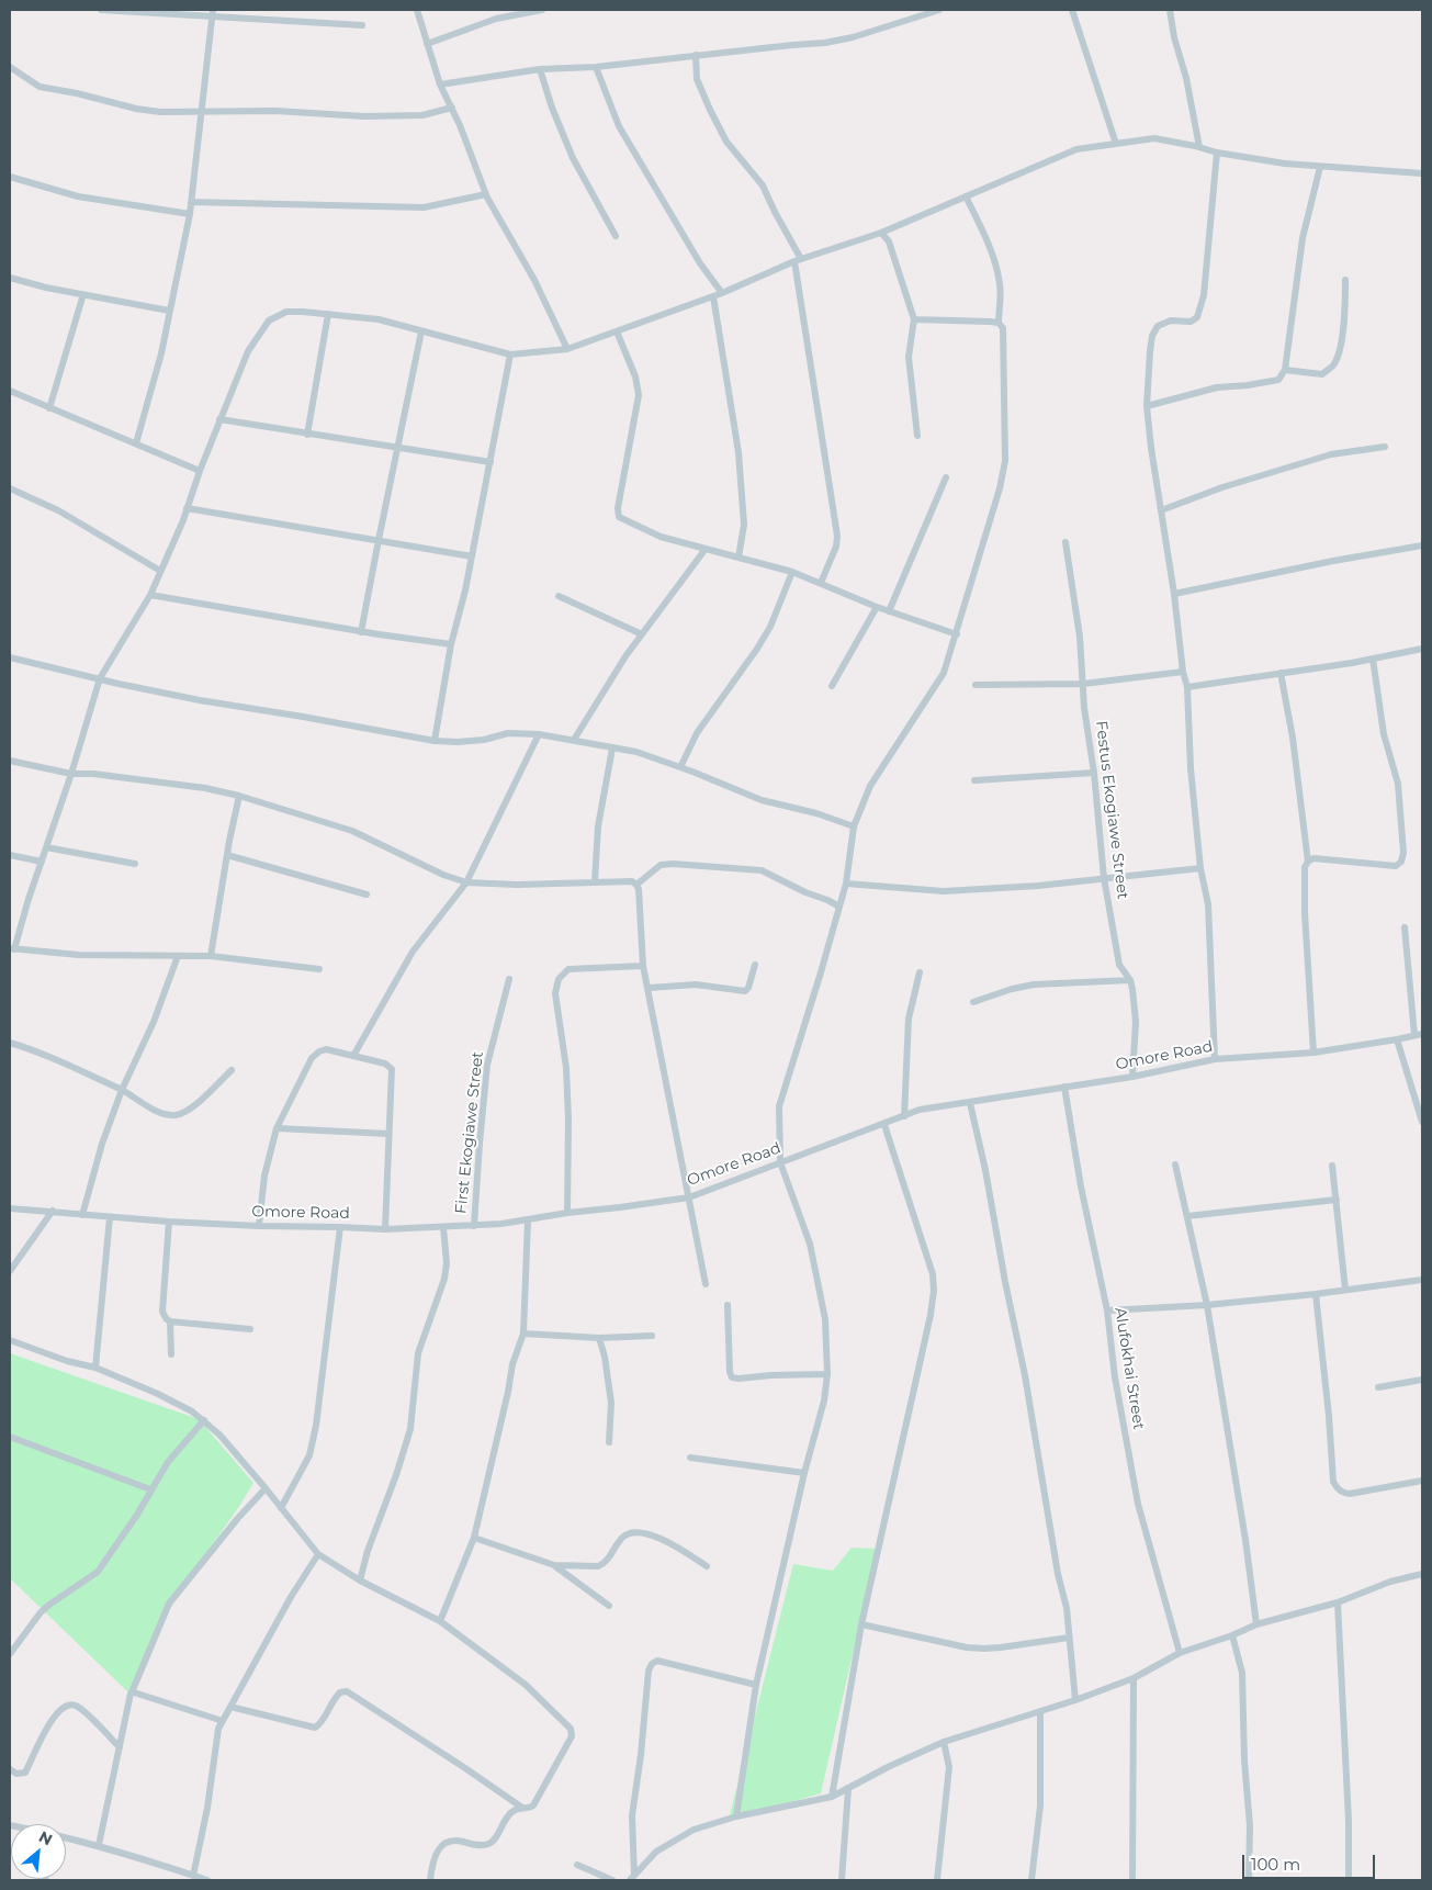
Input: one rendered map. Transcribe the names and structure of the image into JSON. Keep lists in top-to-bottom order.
{
  "streets": {
    "street": [
      "Festus Ekogiawe Street",
      "Omore Road",
      "First Ekogiawe Street",
      "Alufokhai Street"
    ]
  },
  "crossings": [
    ["Festus Ekogiawe Street", "Omore Road"],
    ["Omore Road", "First Ekogiawe Street"],
    ["Omore Road", "Alufokhai Street"]
  ],
  "scale_bar": "100 m",
  "north": "top right"
}
